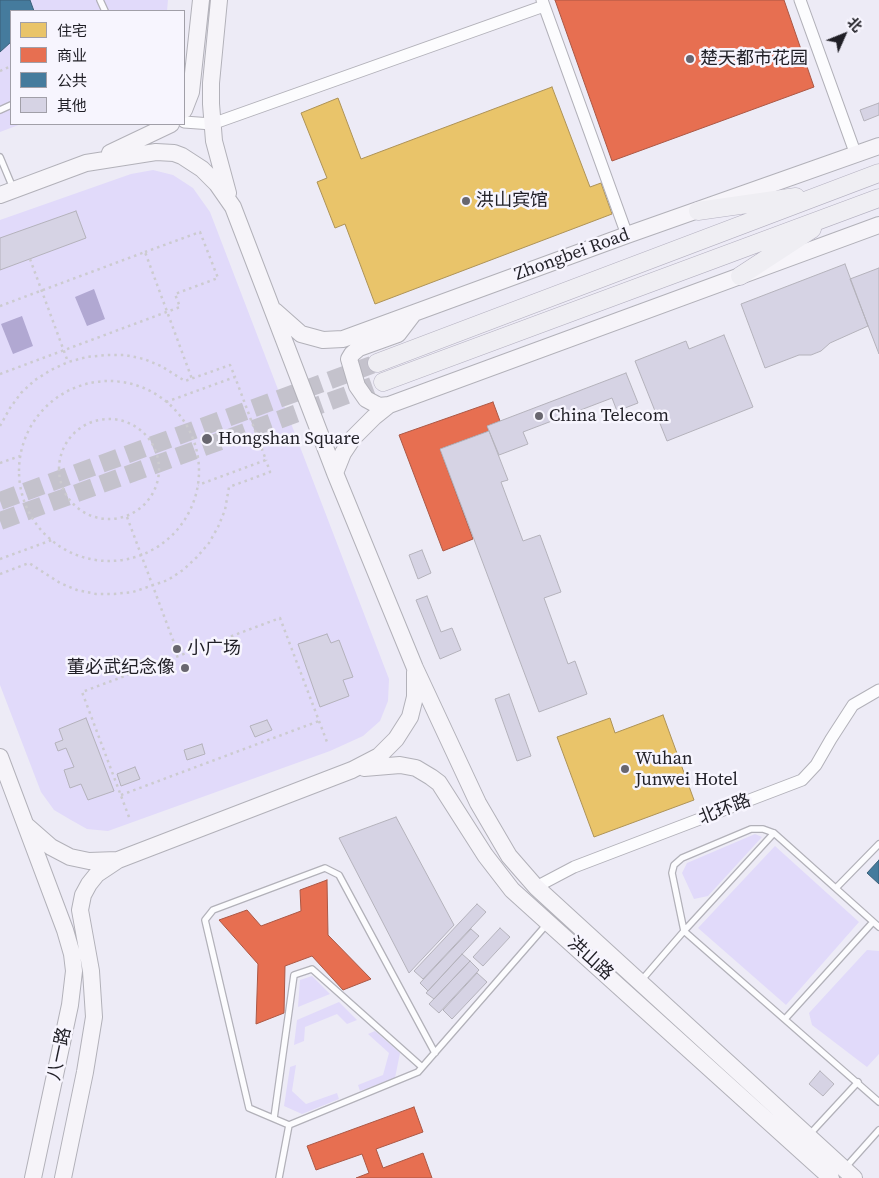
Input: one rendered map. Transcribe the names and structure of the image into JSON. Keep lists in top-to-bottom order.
{
  "streets": {
    "main road": ["Zhongbei Road", "洪山路", "八一路"],
    "street": ["北环路"]
  },
  "crossings": [
    ["Zhongbei Road", "洪山路"],
    ["北环路", "洪山路"]
  ],
  "places": [
    "楚天都市花园",
    "洪山宾馆",
    "China Telecom",
    "Hongshan Square",
    "小广场",
    "董必武纪念像",
    "Wuhan Junwei Hotel"
  ],
  "legend": [
    "住宅",
    "商业",
    "公共",
    "其他"
  ],
  "north": "top right"
}
